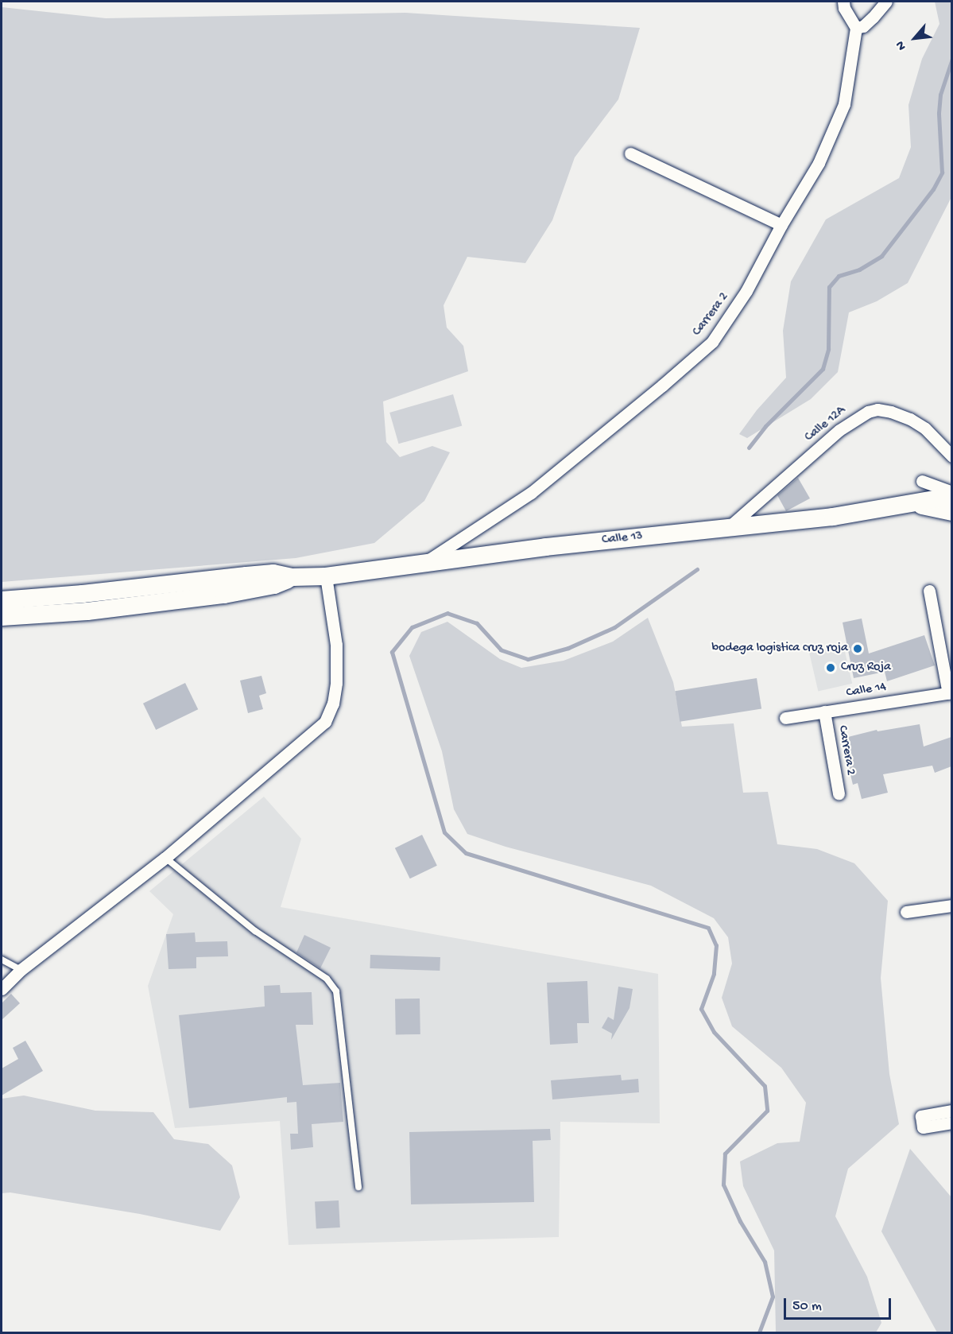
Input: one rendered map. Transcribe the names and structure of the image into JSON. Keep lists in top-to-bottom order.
{
  "streets": {
    "main road": ["Calle 13"],
    "street": ["Carrera 2", "Calle 12A", "Calle 14"]
  },
  "crossings": [
    ["Carrera 2", "Calle 13"],
    ["Carrera 2", "Calle 14"],
    ["Calle 12A", "Calle 13"]
  ],
  "places": ["bodega logistica cruz roja", "Cruz Roja"],
  "scale_bar": "50 m",
  "north": "bottom left"
}
